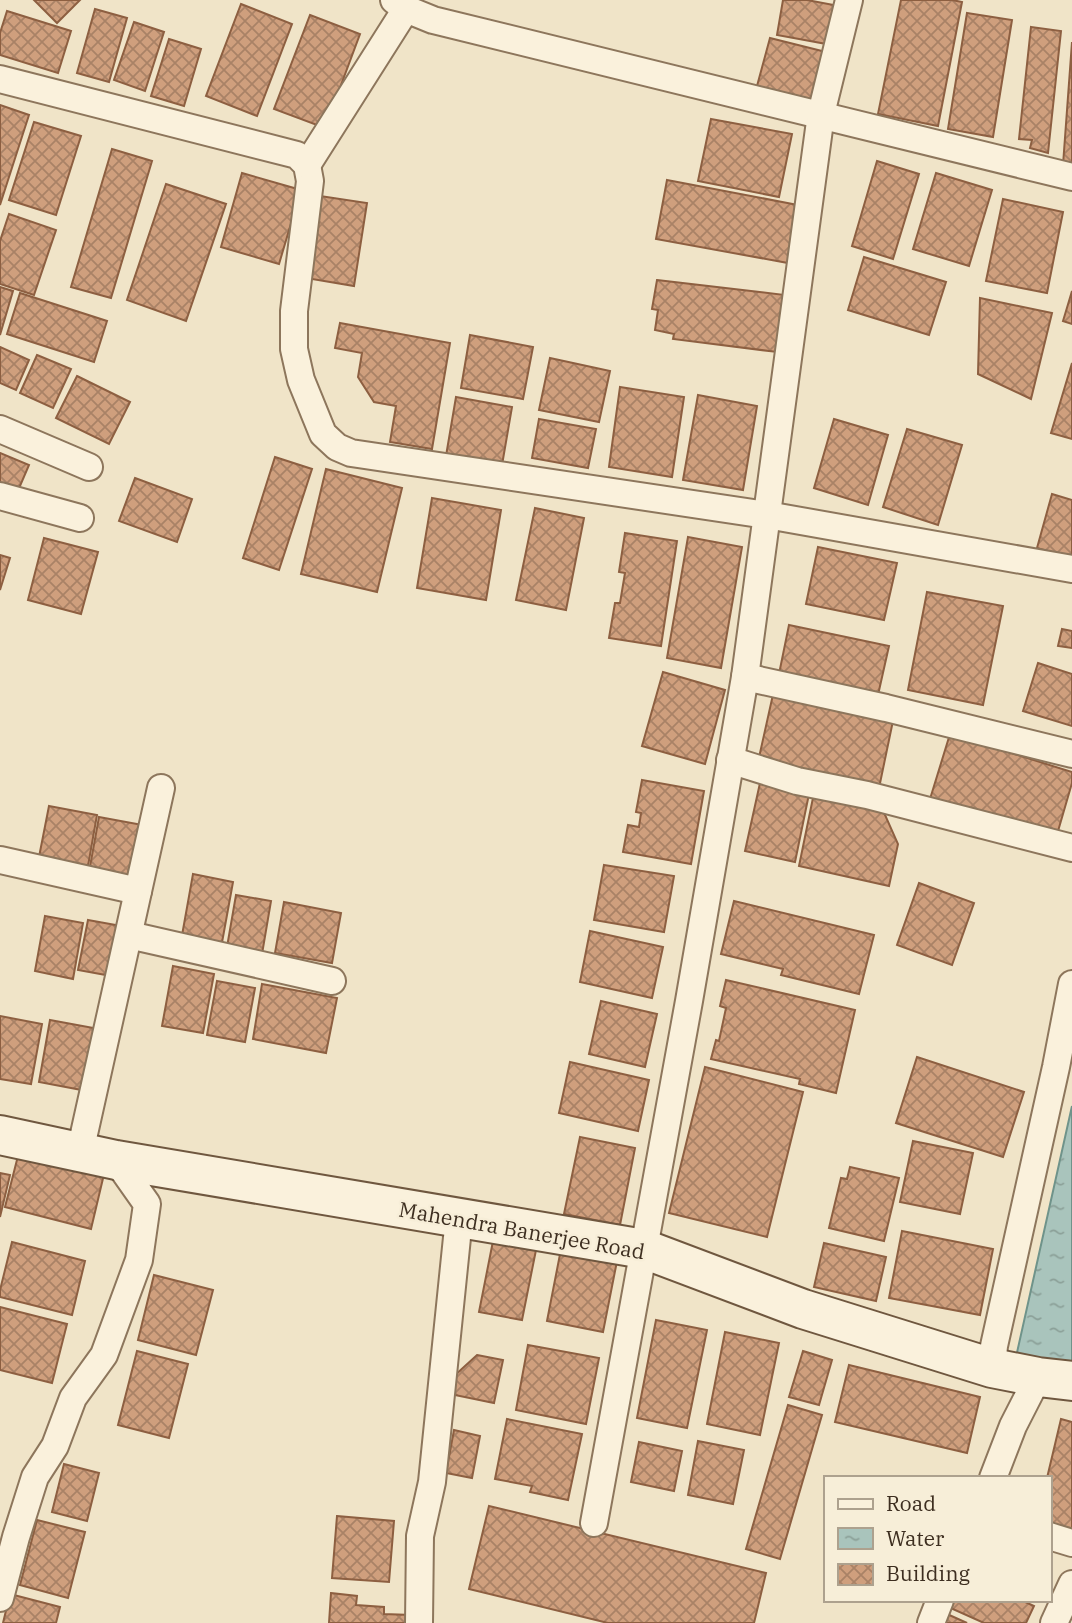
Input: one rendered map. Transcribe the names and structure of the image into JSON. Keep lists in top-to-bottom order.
{
  "streets": {
    "street": ["Mahendra Banerjee Road"]
  },
  "legend": ["Road", "Water", "Building"]
}
